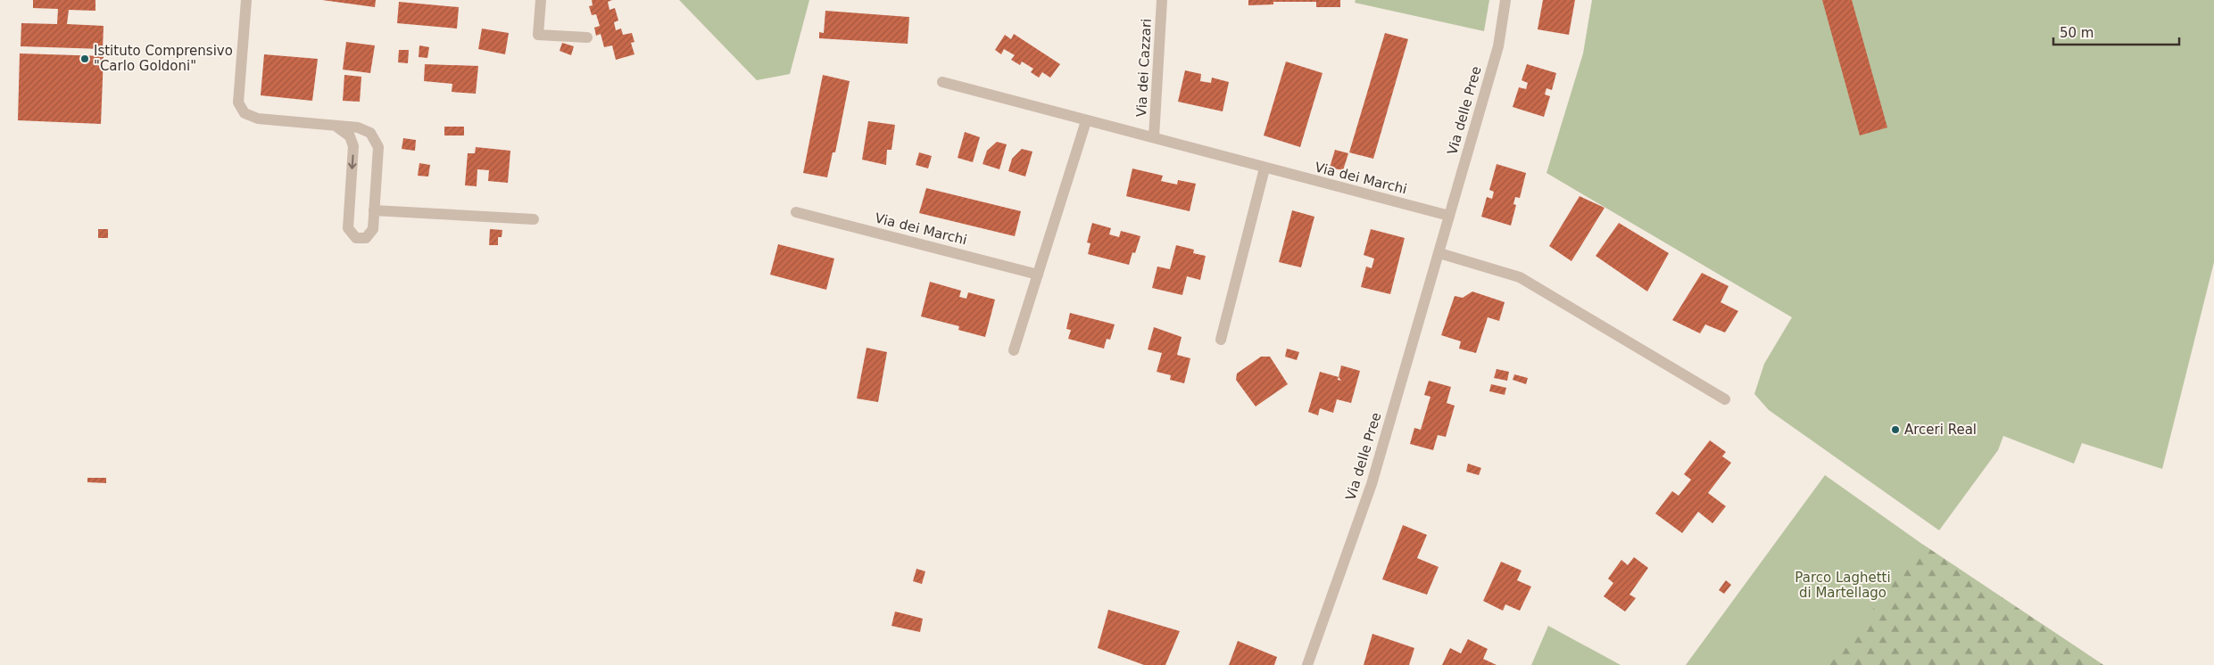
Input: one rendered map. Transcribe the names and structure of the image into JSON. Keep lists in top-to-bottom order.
{
  "streets": {
    "street": ["Via dei Cazzari", "Via delle Pree", "Via dei Marchi"]
  },
  "crossings": [
    ["Via dei Cazzari", "Via dei Marchi"],
    ["Via delle Pree", "Via dei Marchi"]
  ],
  "parks": ["Parco Laghetti di Martellago"],
  "places": ["Istituto Comprensivo \"Carlo Goldoni\"", "Arceri Real"],
  "scale_bar": "50 m"
}
